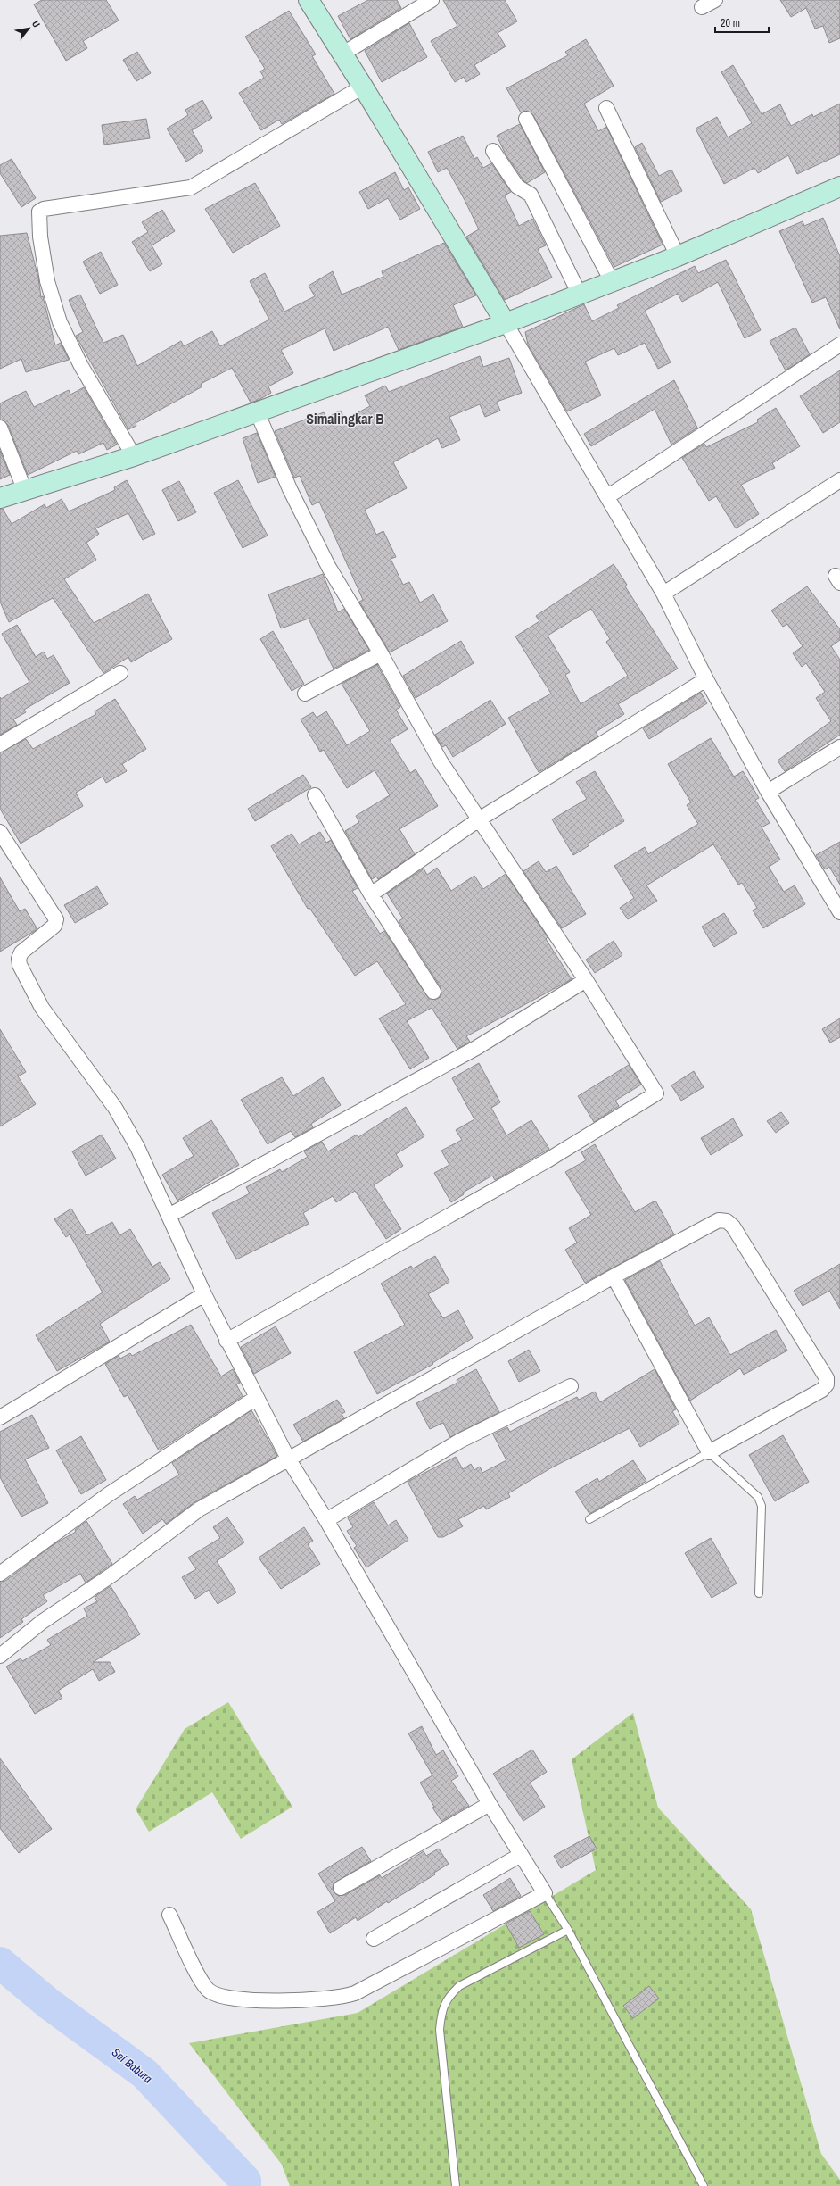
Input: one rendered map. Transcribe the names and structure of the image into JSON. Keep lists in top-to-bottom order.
{
  "districts": ["Simalingkar B"],
  "water": ["Sei Babura"],
  "scale_bar": "20 m",
  "north": "top right"
}
